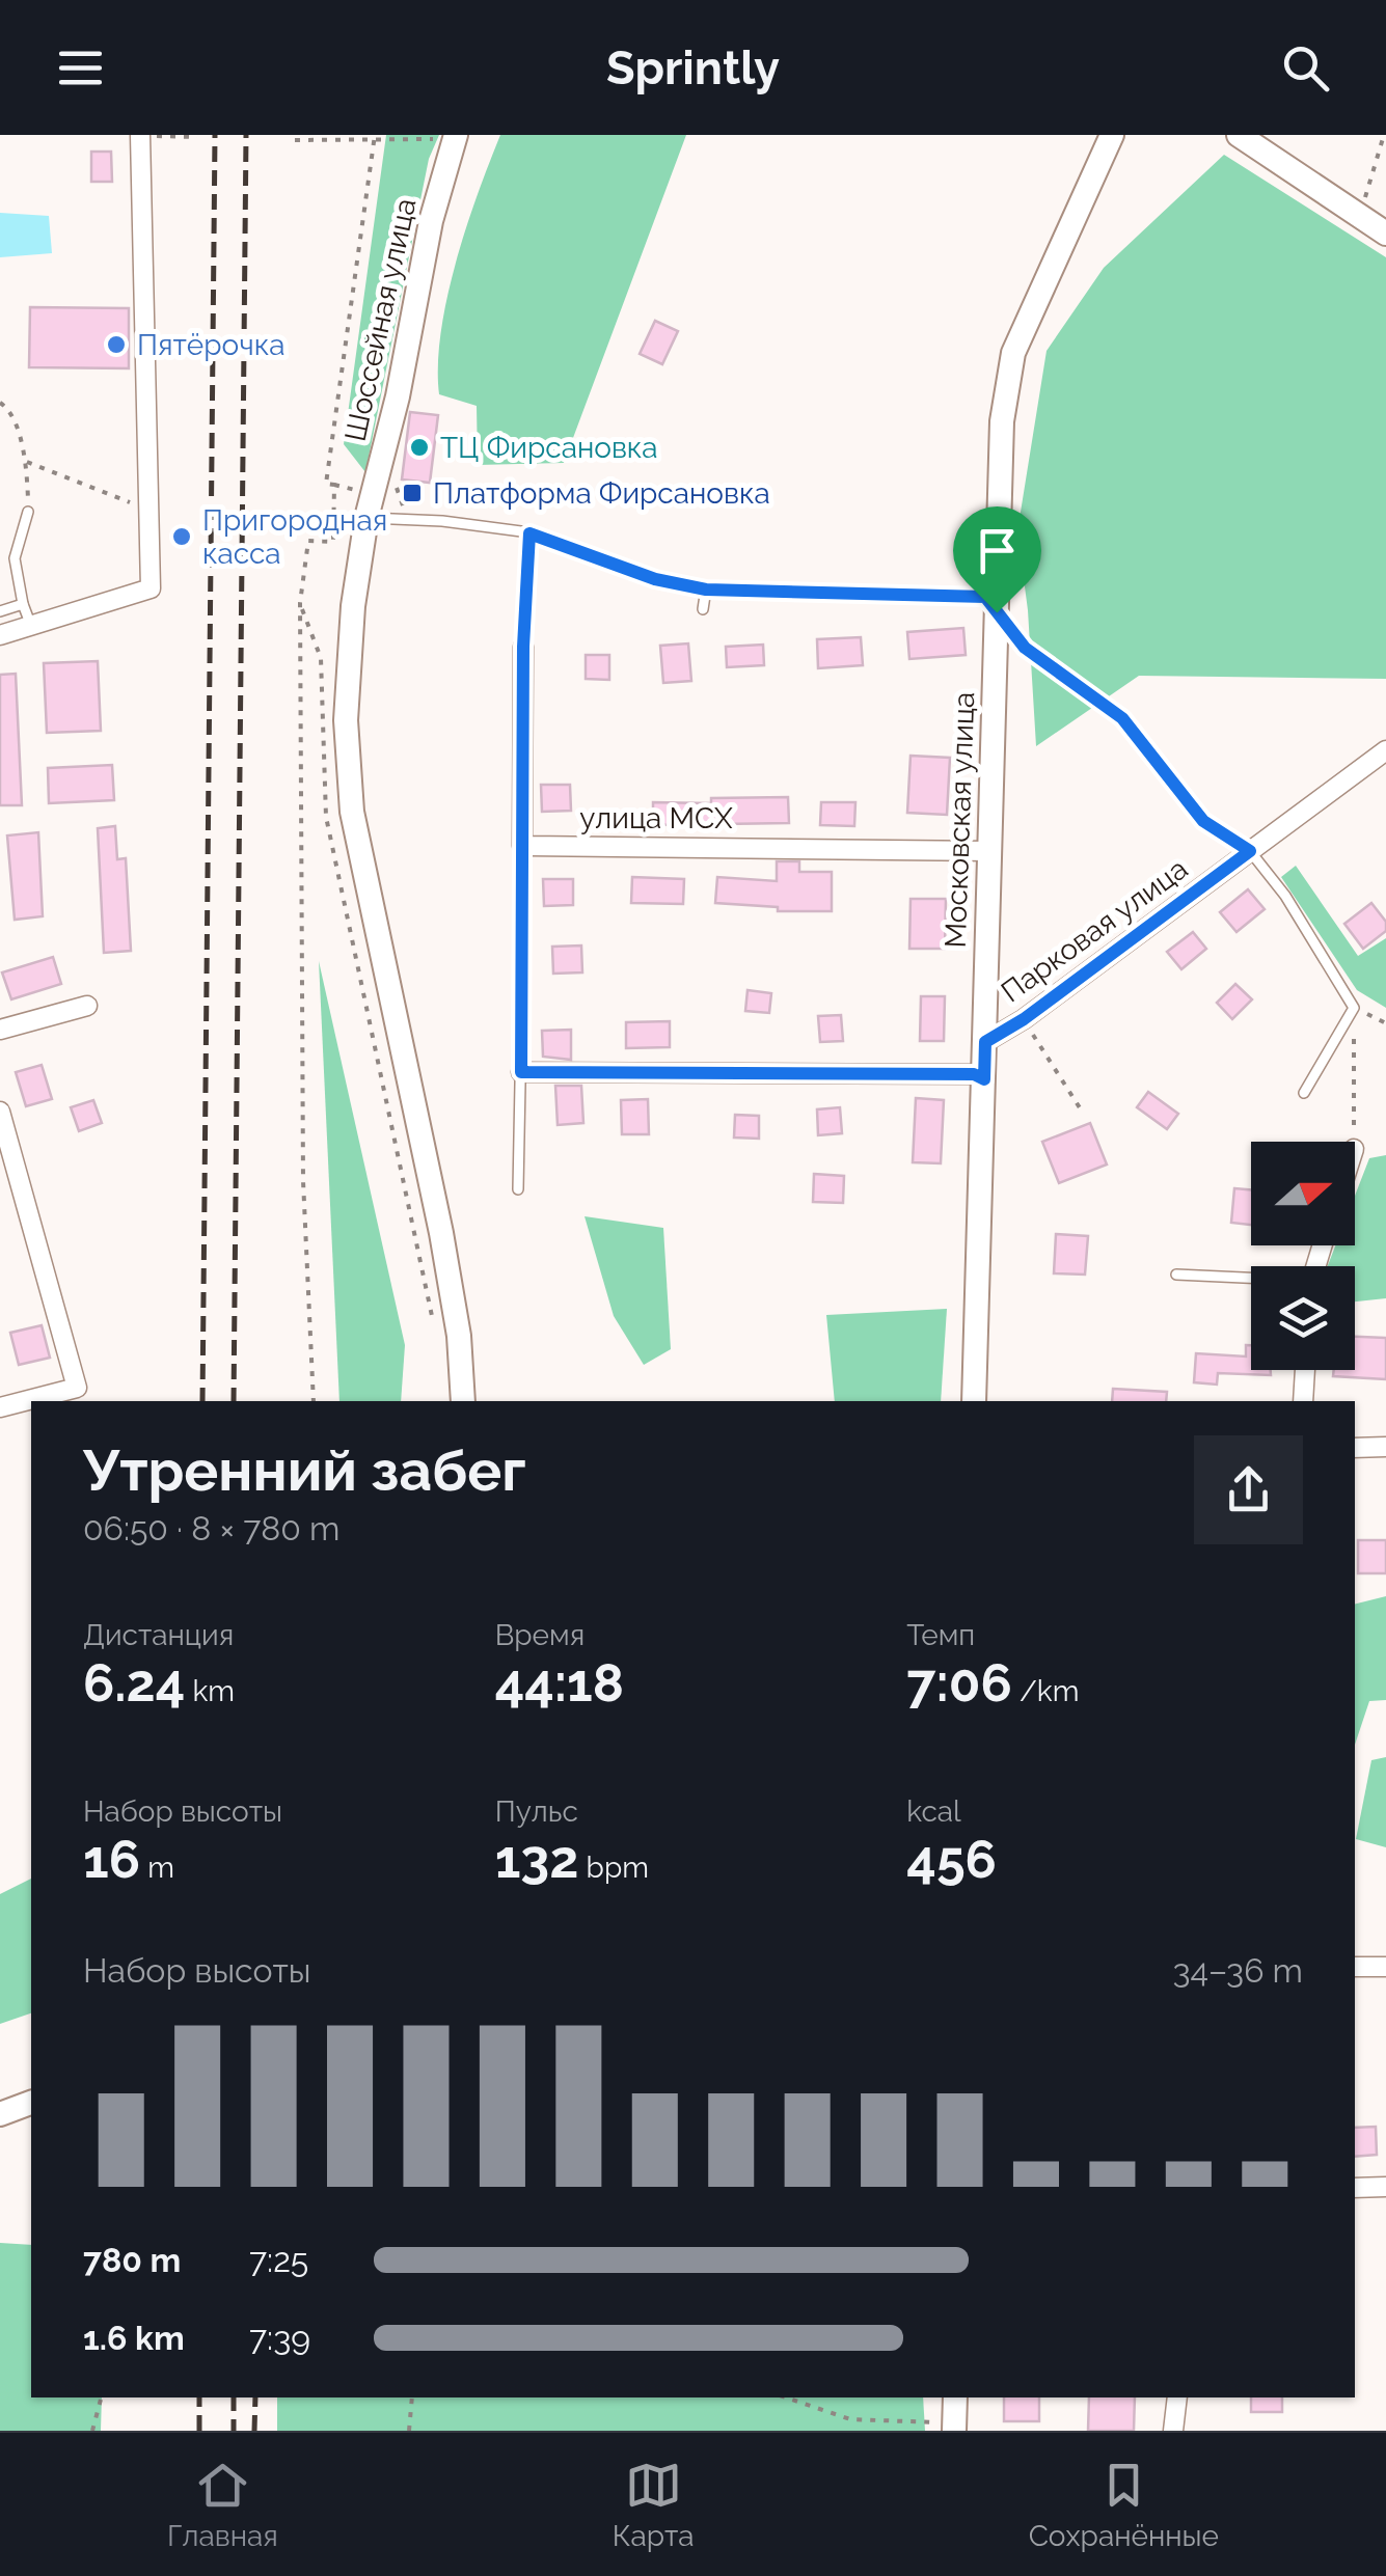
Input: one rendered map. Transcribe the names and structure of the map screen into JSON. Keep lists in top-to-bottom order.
{
  "streets": {
    "street": [
      "Шоссейная улица",
      "улица МСХ",
      "Московская улица",
      "Парковая улица"
    ]
  },
  "crossings": [
    ["улица МСХ", "Московская улица"],
    ["Московская улица", "Парковая улица"]
  ],
  "places": {
    "other": ["Пятёрочка", "ТЦ Фирсановка", "Пригородная касса"],
    "transit": ["Платформа Фирсановка"]
  },
  "north": "right",
  "page": {
    "header": "Sprintly",
    "heading": ["Утренний забег", "06:50 · 8 × 780 m"],
    "stats": [
      ["Дистанция", "6.24 km"],
      ["Время", "44:18"],
      ["Темп", "7:06 /km"],
      ["Набор высоты", "16 m"],
      ["Пульс", "132 bpm"],
      ["kcal", "456"]
    ],
    "chart": ["Набор высоты", "34–36 m"],
    "list": [
      {
        "name": "780 m",
        "note": "7:25"
      },
      {
        "name": "1.6 km",
        "note": "7:39"
      }
    ],
    "tabs": ["Главная", "Карта", "Сохранённые"]
  }
}
